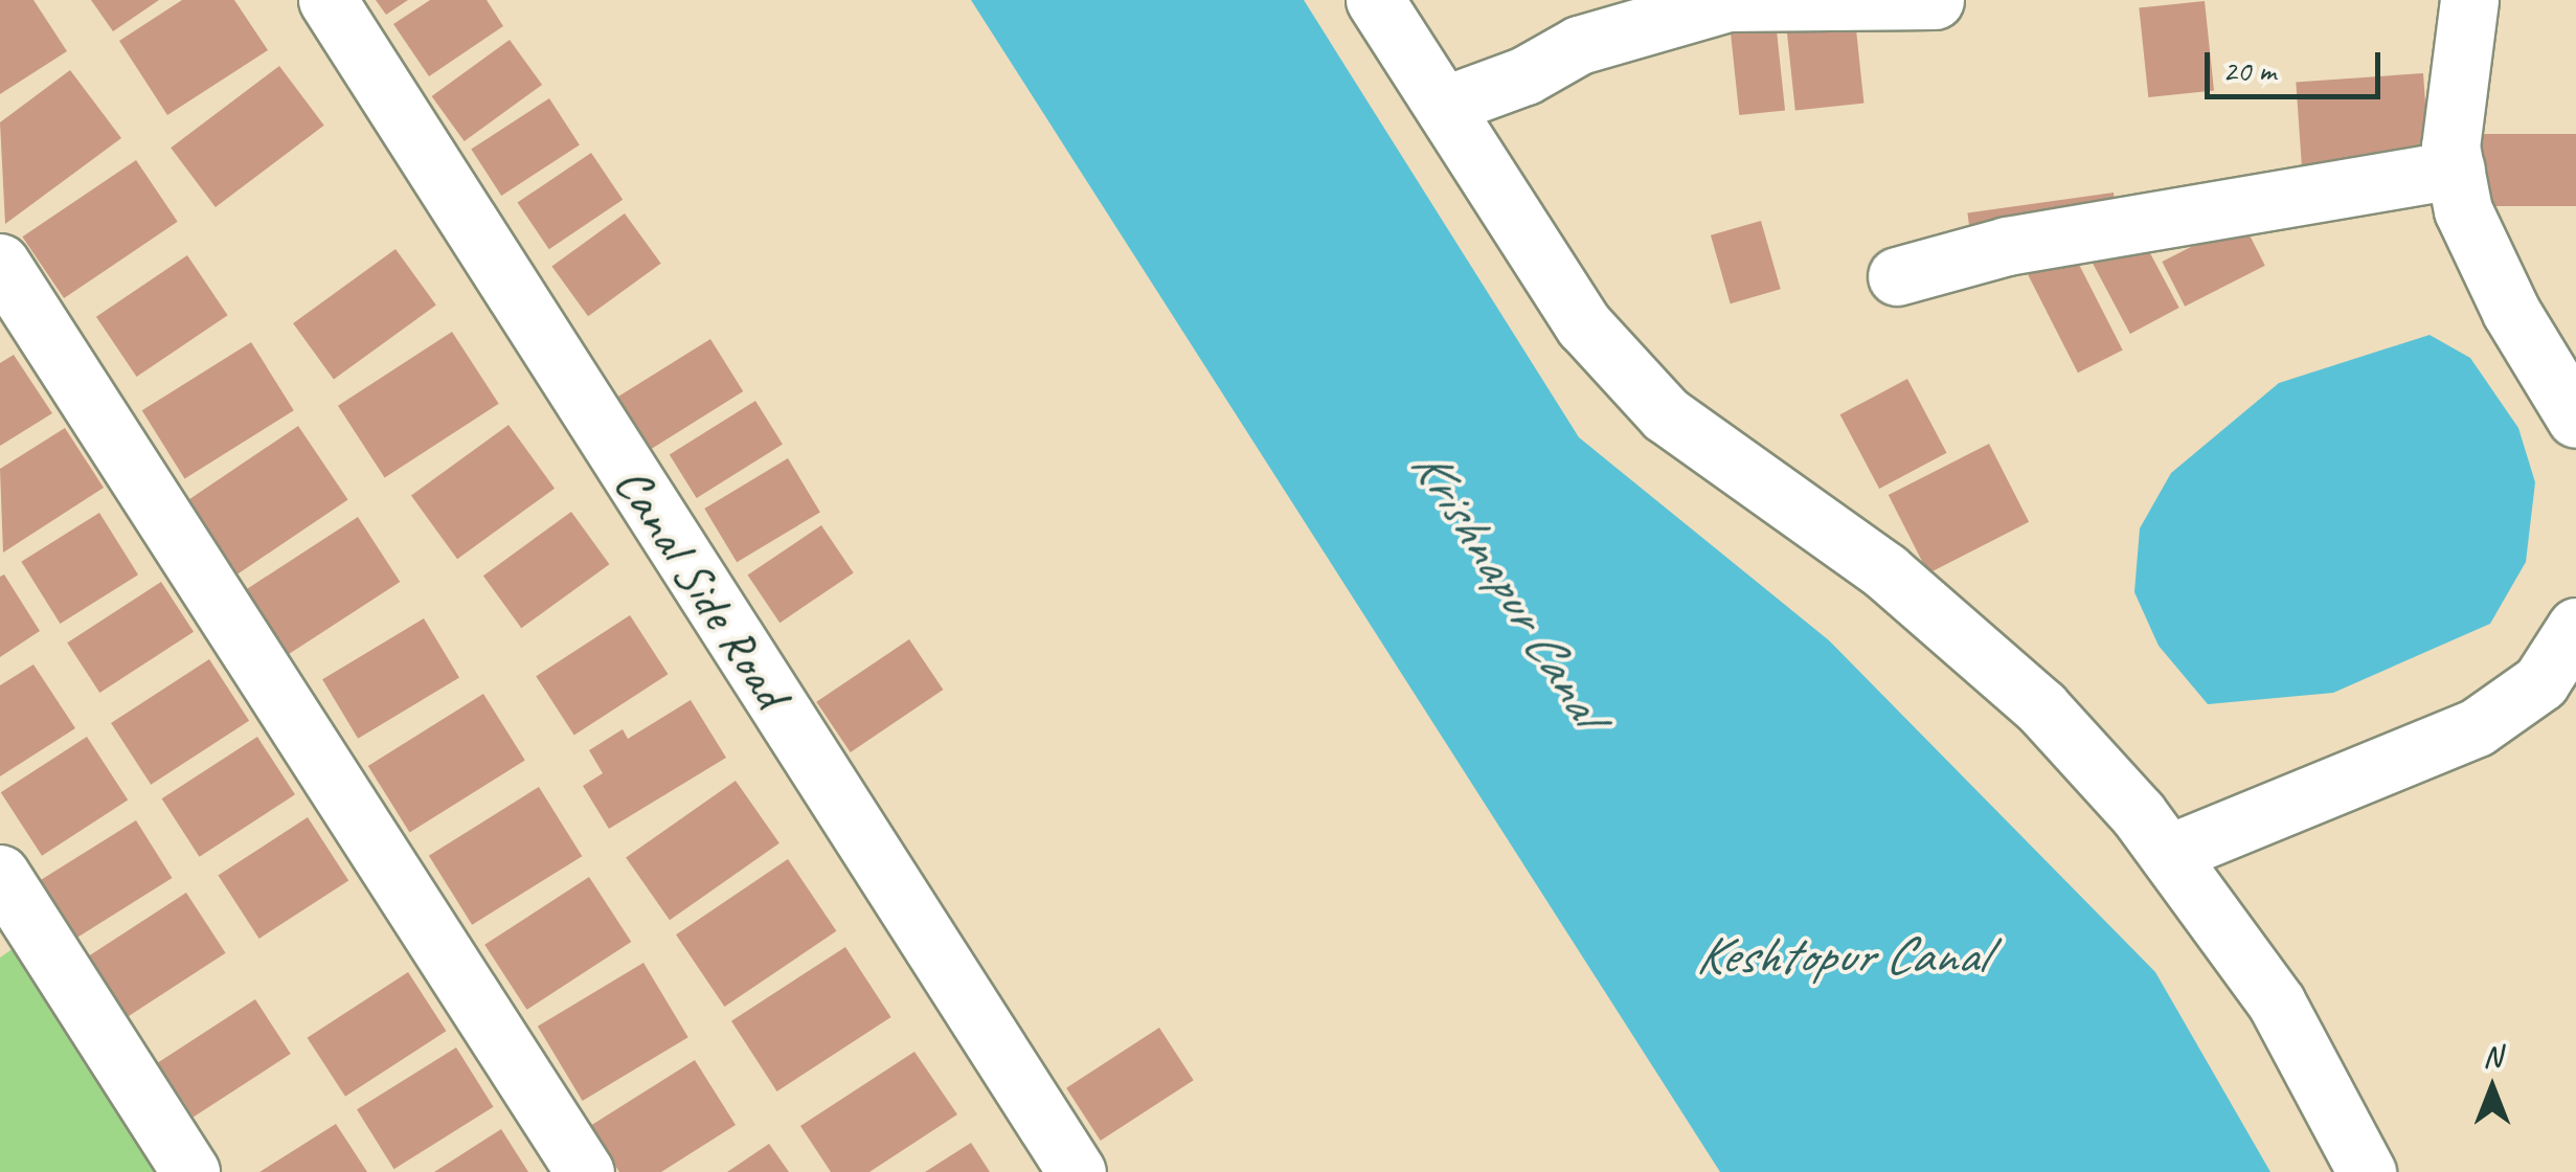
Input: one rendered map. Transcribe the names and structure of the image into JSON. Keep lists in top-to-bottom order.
{
  "streets": {
    "street": ["Canal Side Road"]
  },
  "water": ["Krishnapur Canal", "Keshtopur Canal"],
  "scale_bar": "20 m",
  "north": "top"
}
